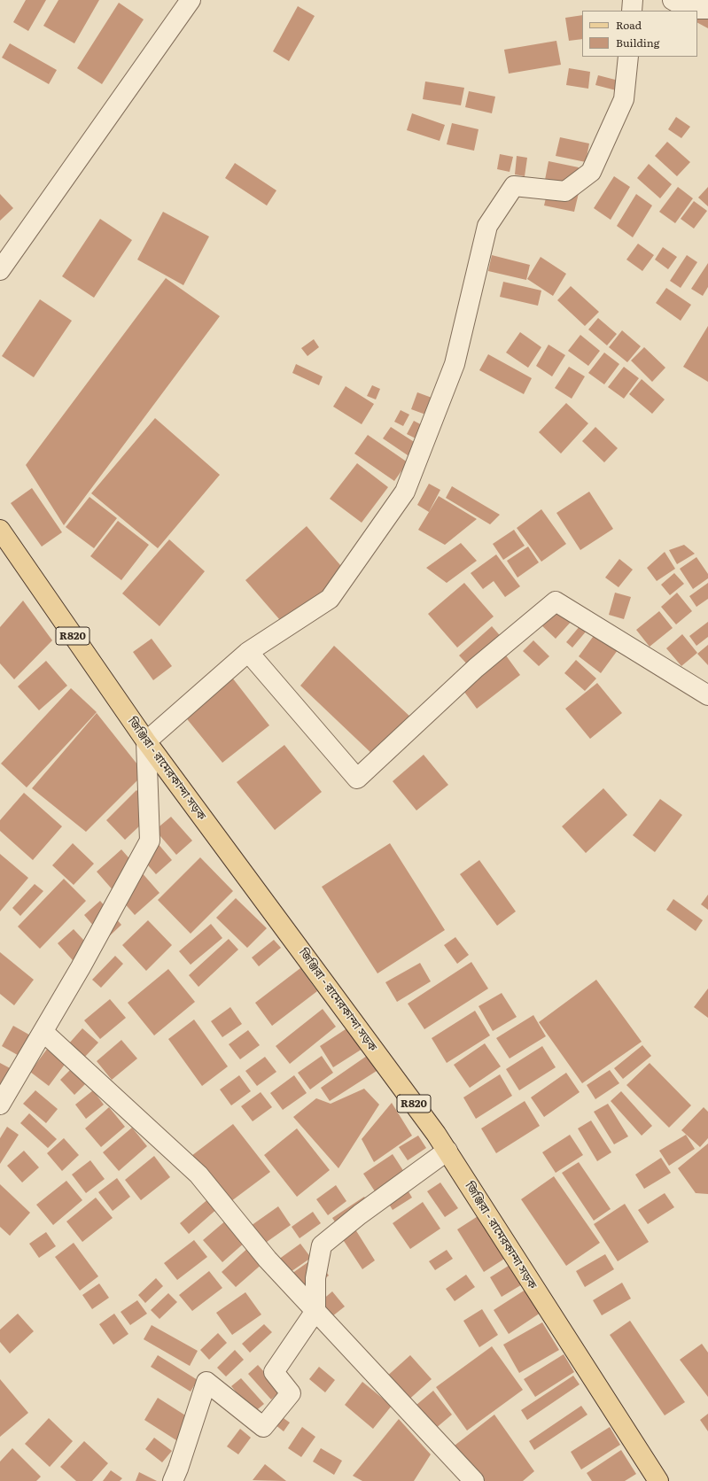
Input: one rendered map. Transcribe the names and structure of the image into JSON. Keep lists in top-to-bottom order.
{
  "streets": {
    "main road": ["R820", "জিঞ্জিরা - রামেরকান্দা সড়ক"]
  },
  "legend": ["Road", "Building"]
}
